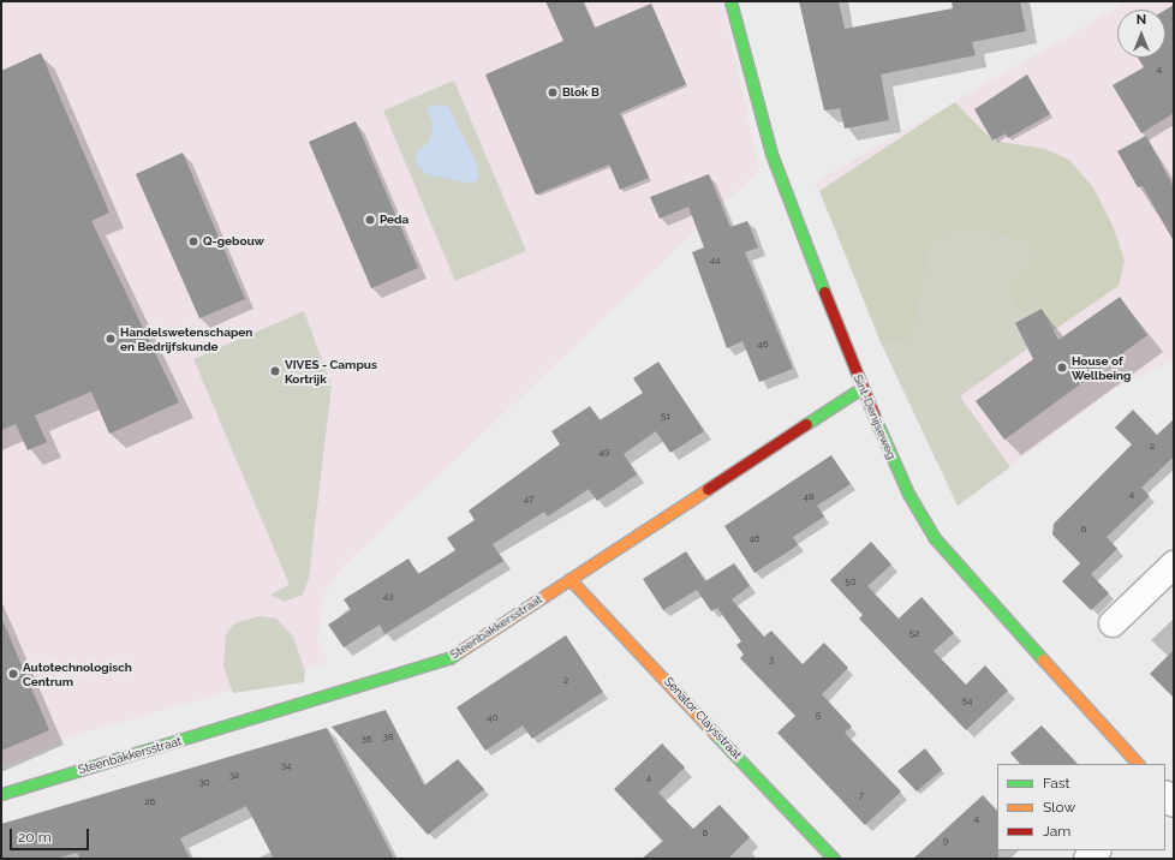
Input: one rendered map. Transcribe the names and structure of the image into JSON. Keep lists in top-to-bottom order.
{
  "streets": {
    "street": ["Sint-Denijseweg", "Steenbakkersstraat", "Senator Claysstraat"]
  },
  "crossings": [
    ["Sint-Denijseweg", "Steenbakkersstraat"],
    ["Steenbakkersstraat", "Senator Claysstraat"]
  ],
  "places": [
    "Blok B",
    "Peda",
    "Q-gebouw",
    "Handelswetenschapen en Bedrijfskunde",
    "House of Wellbeing",
    "VIVES - Campus Kortrijk",
    "Autotechnologisch Centrum"
  ],
  "house_numbers": [
    "4",
    "44",
    "46",
    "51",
    "2",
    "49",
    "4",
    "48",
    "47",
    "6",
    "46",
    "50",
    "43",
    "52",
    "3",
    "2",
    "54",
    "5",
    "40",
    "38",
    "36",
    "34",
    "32",
    "4",
    "30",
    "7",
    "26",
    "4",
    "6",
    "9"
  ],
  "legend": ["Fast", "Slow", "Jam"],
  "scale_bar": "20 m",
  "north": "top"
}
